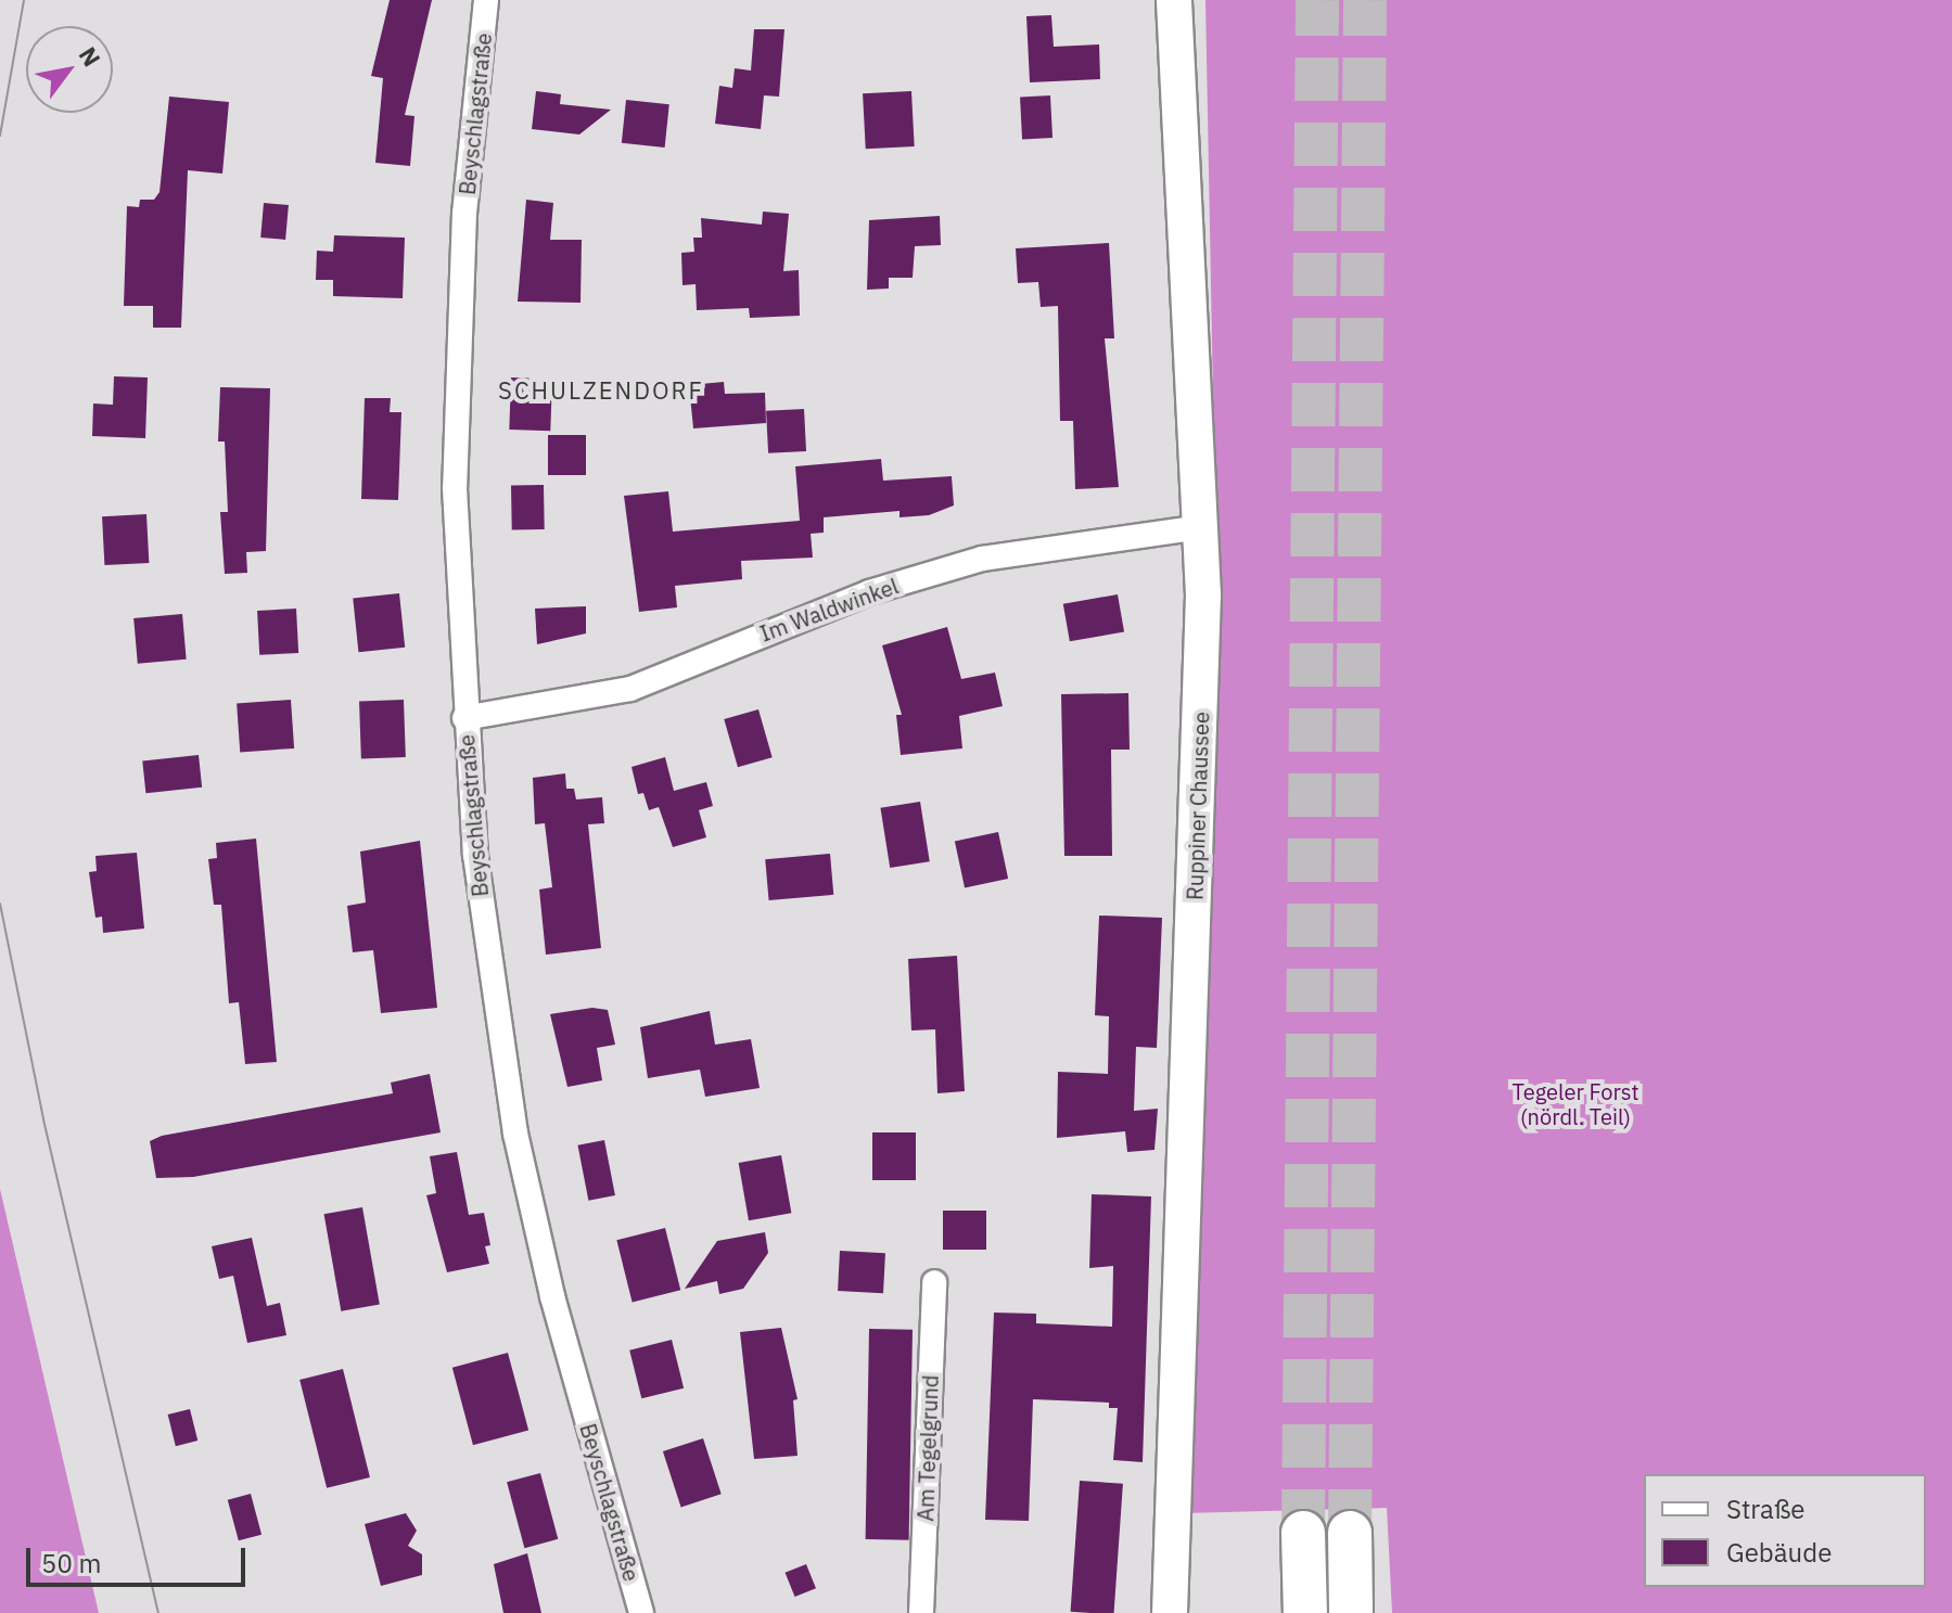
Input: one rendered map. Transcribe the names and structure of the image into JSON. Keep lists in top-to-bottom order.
{
  "streets": {
    "street": [
      "Beyschlagstraße",
      "Im Waldwinkel",
      "Ruppiner Chaussee",
      "Am Tegelgrund"
    ]
  },
  "crossings": [
    ["Beyschlagstraße", "Im Waldwinkel"],
    ["Im Waldwinkel", "Ruppiner Chaussee"]
  ],
  "districts": ["SCHULZENDORF"],
  "parks": ["Tegeler Forst (nördl. Teil)"],
  "legend": ["Straße", "Gebäude"],
  "scale_bar": "50 m",
  "north": "top right"
}
